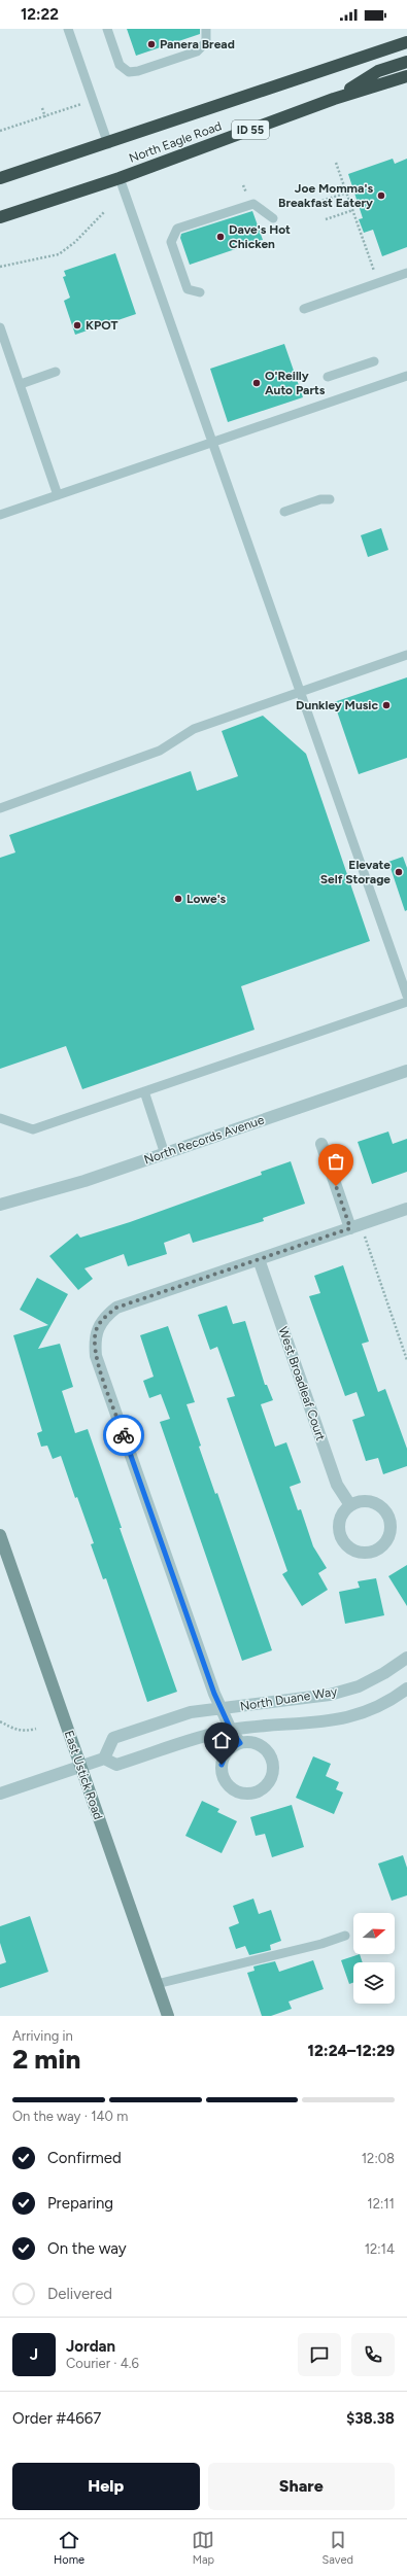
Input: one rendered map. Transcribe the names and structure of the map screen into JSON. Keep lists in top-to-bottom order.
{
  "streets": {
    "highway": ["ID 55", "North Eagle Road"],
    "main road": ["East Ustick Road"],
    "street": ["North Records Avenue", "West Broadleaf Court", "North Duane Way"]
  },
  "places": [
    "Panera Bread",
    "Joe Momma's Breakfast Eatery",
    "Dave's Hot Chicken",
    "KPOT",
    "O'Reilly Auto Parts",
    "Dunkley Music",
    "Elevate Self Storage",
    "Lowe's"
  ],
  "north": "right",
  "page": {
    "status": "12:22",
    "heading": ["2 min", "Arriving in", "12:24–12:29"],
    "panel": [
      "Jordan",
      "Courier · 4.6",
      "Order #4667",
      "$38.38"
    ],
    "bar": "On the way · 140 m",
    "list": [
      ["Confirmed", "12:08"],
      ["Preparing", "12:11"],
      ["On the way", "12:14"],
      "Delivered"
    ],
    "round": "J",
    "buttons": ["Help", "Share"],
    "tabs": ["Home", "Map", "Saved"]
  }
}
